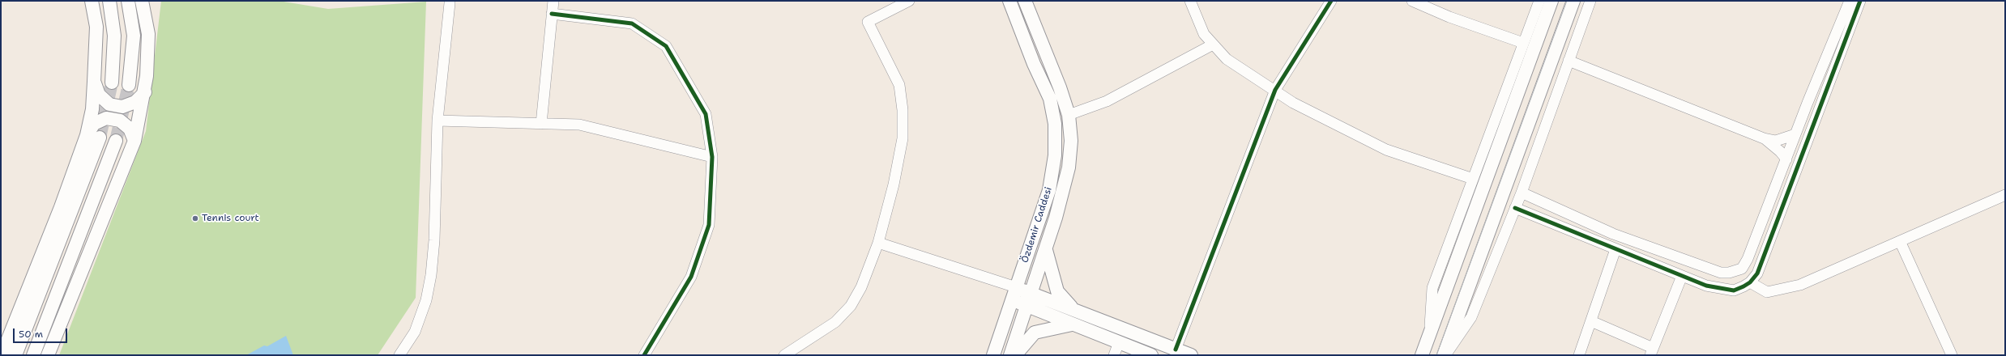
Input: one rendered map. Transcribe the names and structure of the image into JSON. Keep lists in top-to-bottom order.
{
  "streets": {
    "main road": ["Özdemir Caddesi"]
  },
  "places": ["Tennis court"],
  "scale_bar": "50 m"
}
